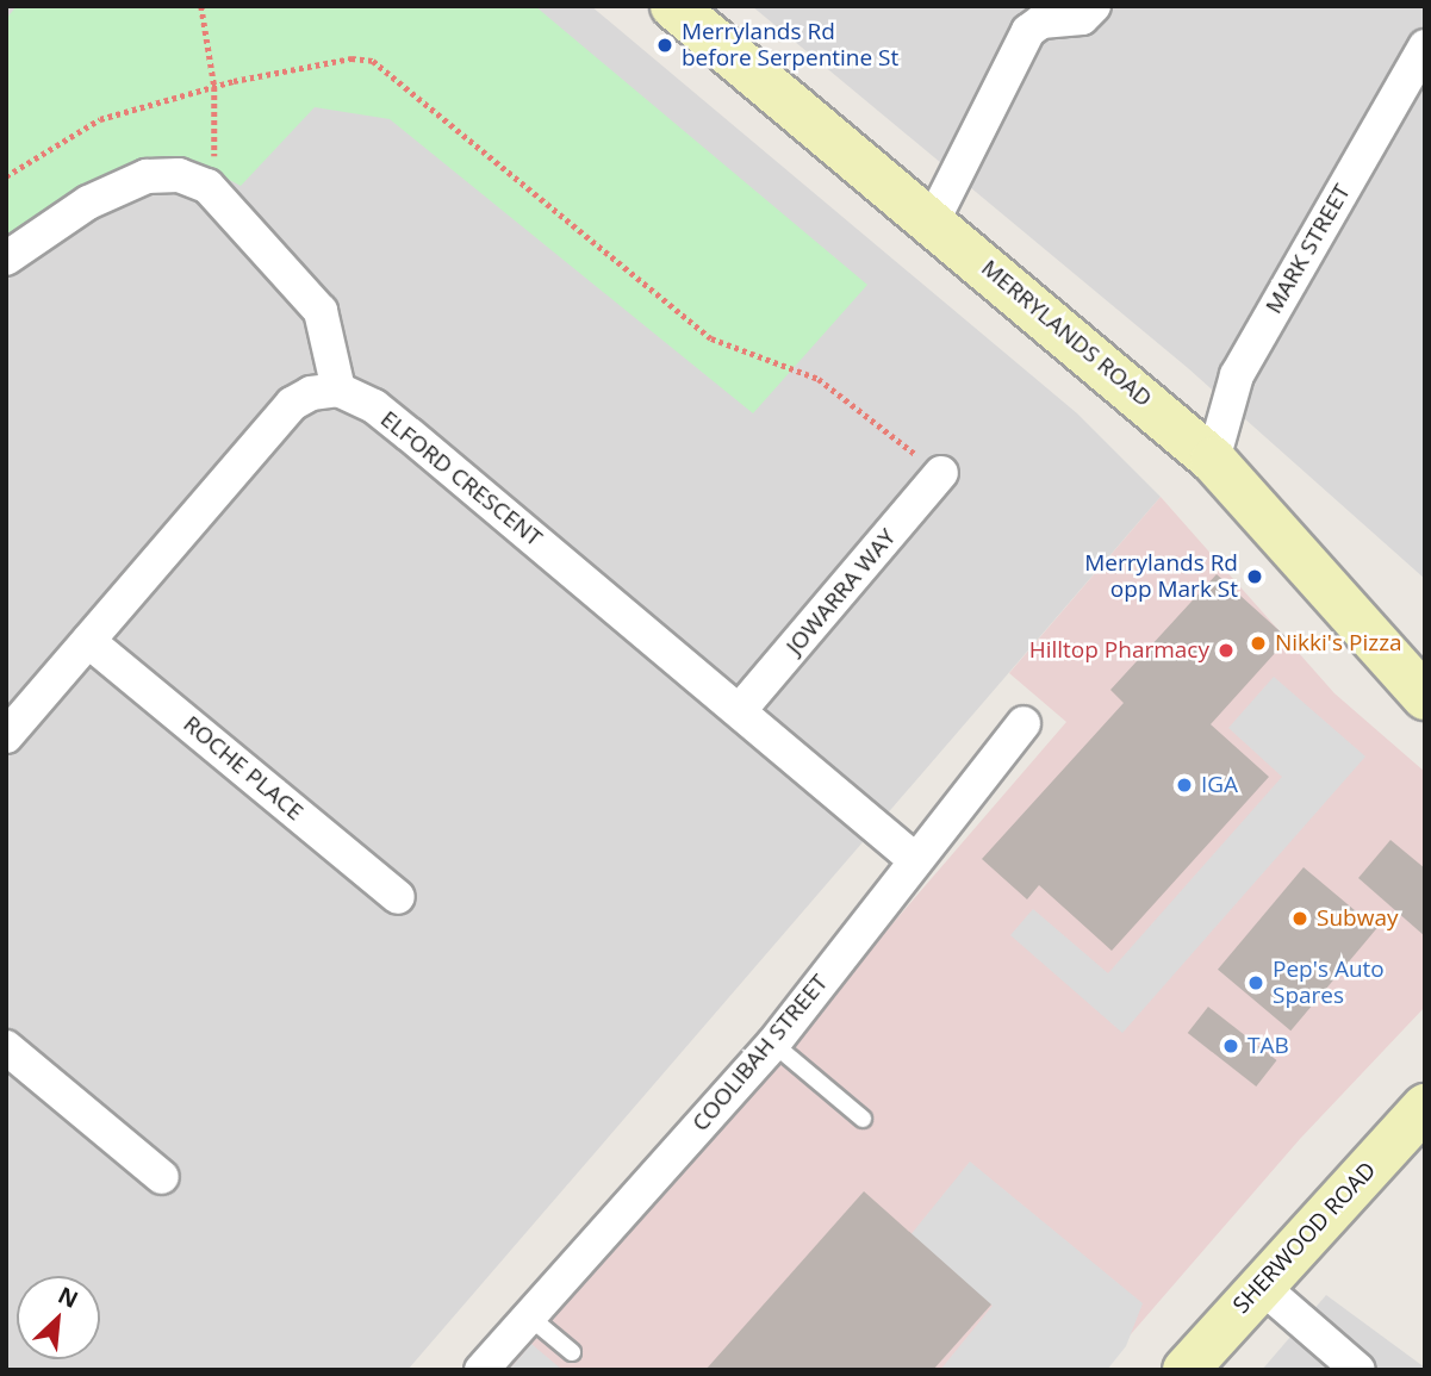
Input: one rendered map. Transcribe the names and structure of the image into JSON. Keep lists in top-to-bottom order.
{
  "streets": {
    "main road": ["MERRYLANDS ROAD", "SHERWOOD ROAD"],
    "street": [
      "MARK STREET",
      "ELFORD CRESCENT",
      "JOWARRA WAY",
      "ROCHE PLACE",
      "COOLIBAH STREET"
    ]
  },
  "crossings": [
    ["MARK STREET", "MERRYLANDS ROAD"],
    ["ELFORD CRESCENT", "JOWARRA WAY"],
    ["ELFORD CRESCENT", "COOLIBAH STREET"]
  ],
  "places": [
    "Merrylands Rd before Serpentine St",
    "Merrylands Rd opp Mark St",
    "Nikki's Pizza",
    "Hilltop Pharmacy",
    "IGA",
    "Subway",
    "Pep's Auto Spares",
    "TAB"
  ],
  "north": "top right"
}
